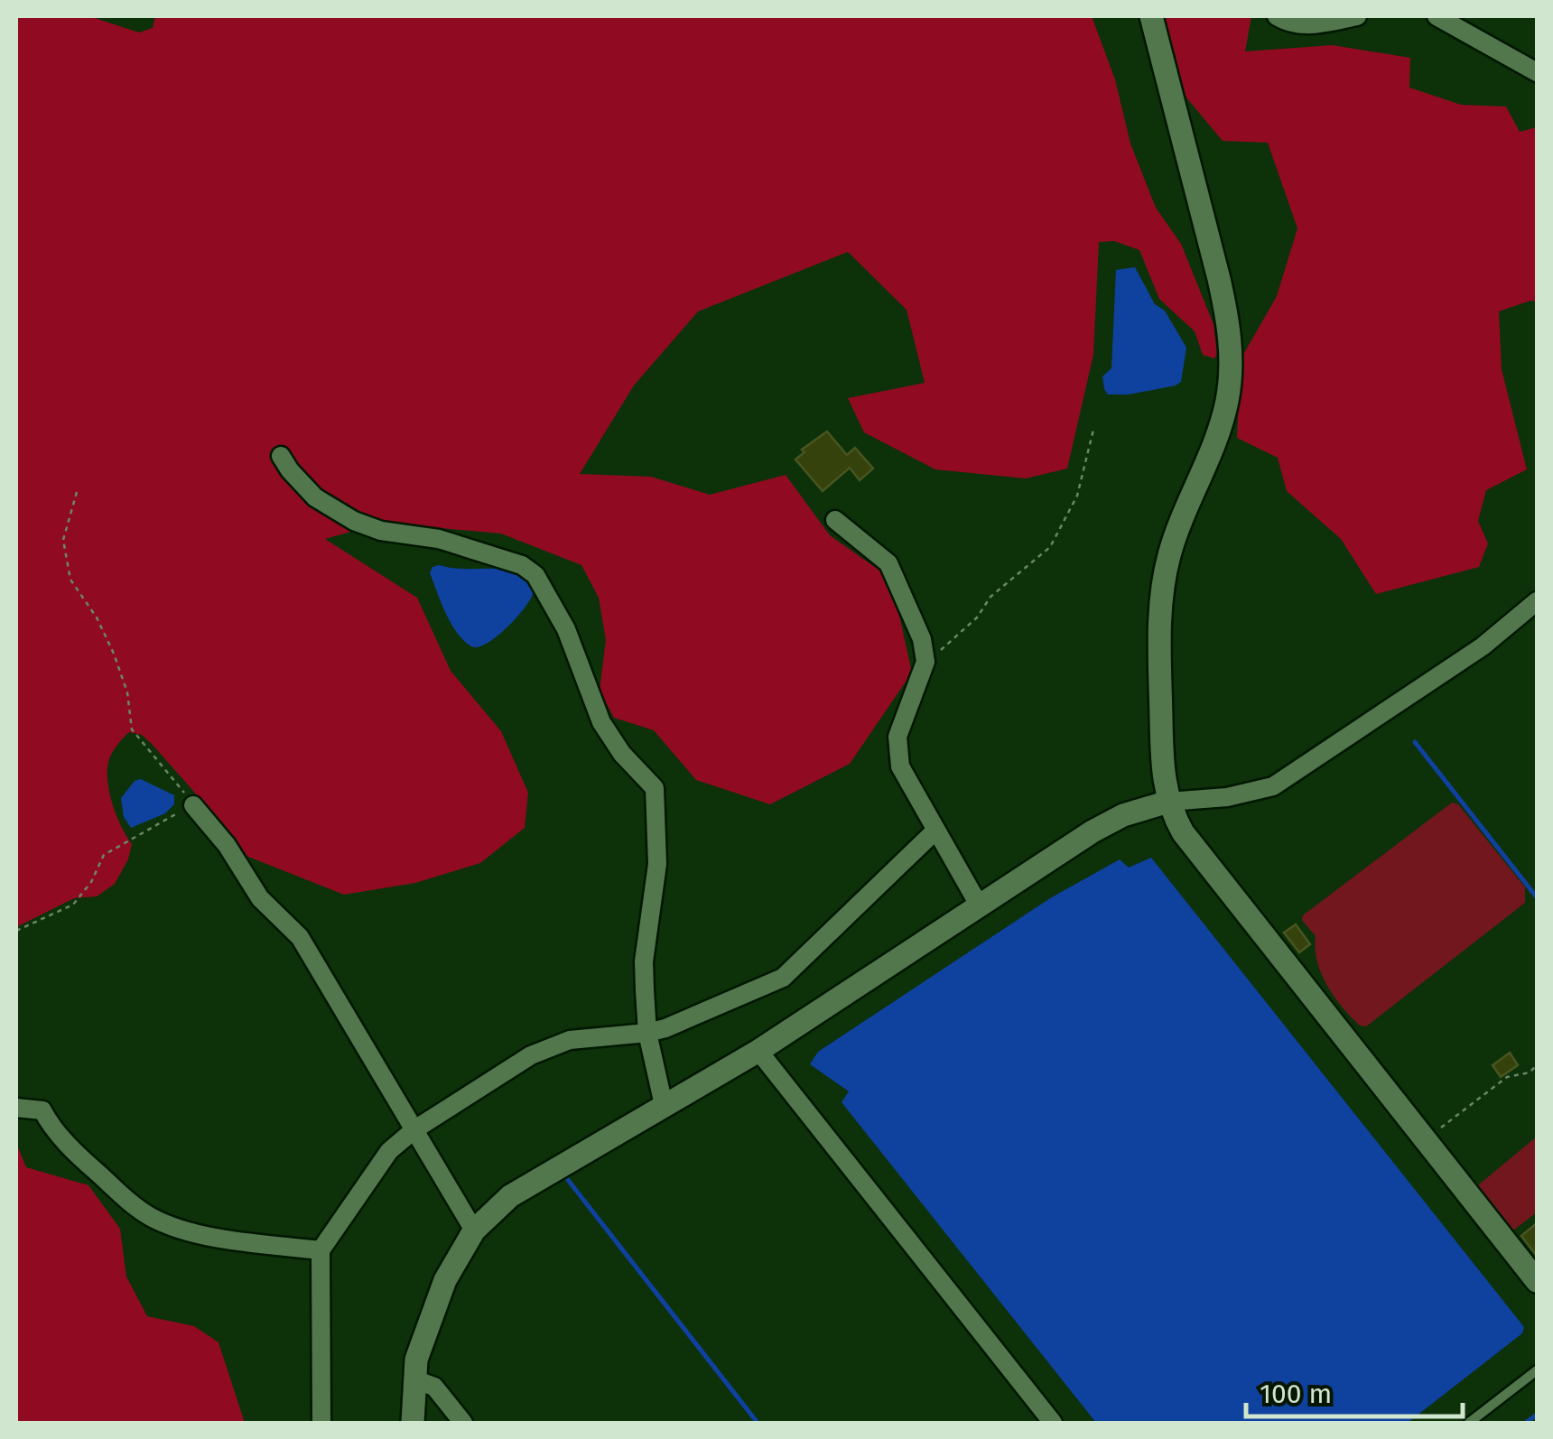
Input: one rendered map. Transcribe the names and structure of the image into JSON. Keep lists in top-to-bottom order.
{
  "scale_bar": "100 m"
}
